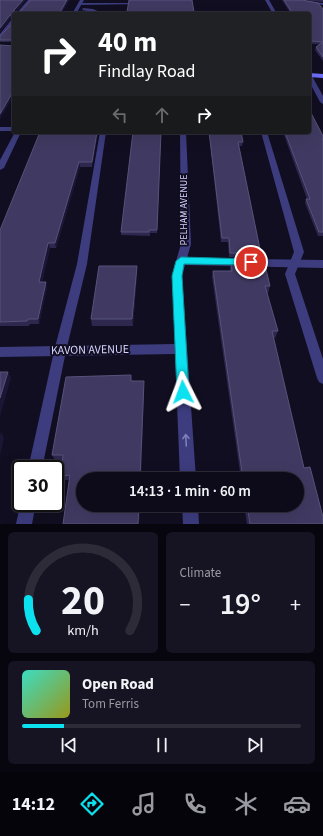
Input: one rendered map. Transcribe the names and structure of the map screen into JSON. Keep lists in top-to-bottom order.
{
  "streets": {
    "street": ["PELHAM AVENUE", "KAVON AVENUE"]
  },
  "crossings": [
    ["PELHAM AVENUE", "KAVON AVENUE"]
  ],
  "one_way": ["PELHAM AVENUE"],
  "page": {
    "turn": ["40 m", "Findlay Road"],
    "limit": "30",
    "trip": "14:13 · 1 min · 60 m",
    "tile": "Climate",
    "heat": ["−", "19°", "+"],
    "song": ["Open Road", "Tom Ferris"],
    "tabs": "14:12",
    "gauge": ["20", "km/h"]
  }
}
